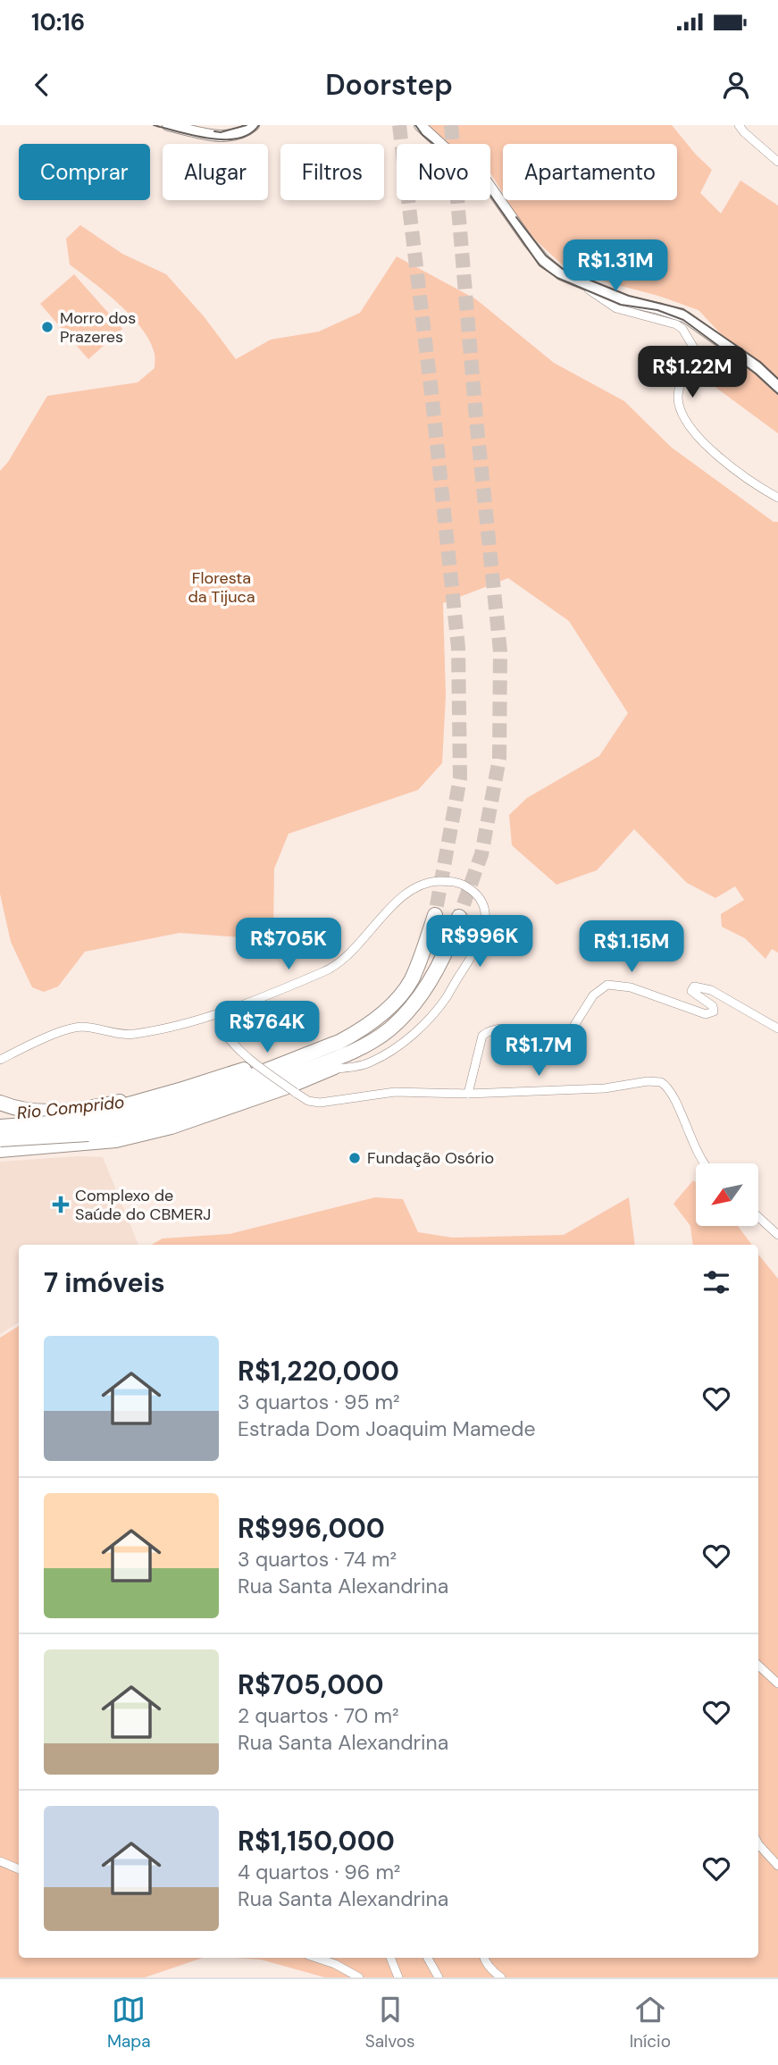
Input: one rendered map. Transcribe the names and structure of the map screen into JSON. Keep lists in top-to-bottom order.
{
  "water": ["Rio Comprido"],
  "parks": ["Floresta da Tijuca"],
  "places": {
    "other": ["Morro dos Prazeres", "Fundação Osório"],
    "health": ["Complexo de Saúde do CBMERJ"]
  },
  "north": "bottom left",
  "page": {
    "status": "10:16",
    "header": "Doorstep",
    "chip": [
      "Comprar",
      "Alugar",
      "Filtros",
      "Novo",
      "Apartamento"
    ],
    "price": [
      "R$1.31M",
      "R$1.22M",
      "R$996K",
      "R$705K",
      "R$1.15M",
      "R$764K",
      "R$1.7M"
    ],
    "heading": "7 imóveis",
    "list": [
      {
        "name": "R$1,220,000",
        "note": "3 quartos · 95 m² · Estrada Dom Joaquim Mamede"
      },
      {
        "name": "R$996,000",
        "note": "3 quartos · 74 m² · Rua Santa Alexandrina"
      },
      {
        "name": "R$705,000",
        "note": "2 quartos · 70 m² · Rua Santa Alexandrina"
      },
      {
        "name": "R$1,150,000",
        "note": "4 quartos · 96 m² · Rua Santa Alexandrina"
      }
    ],
    "tabs": ["Mapa", "Salvos", "Início"]
  }
}
